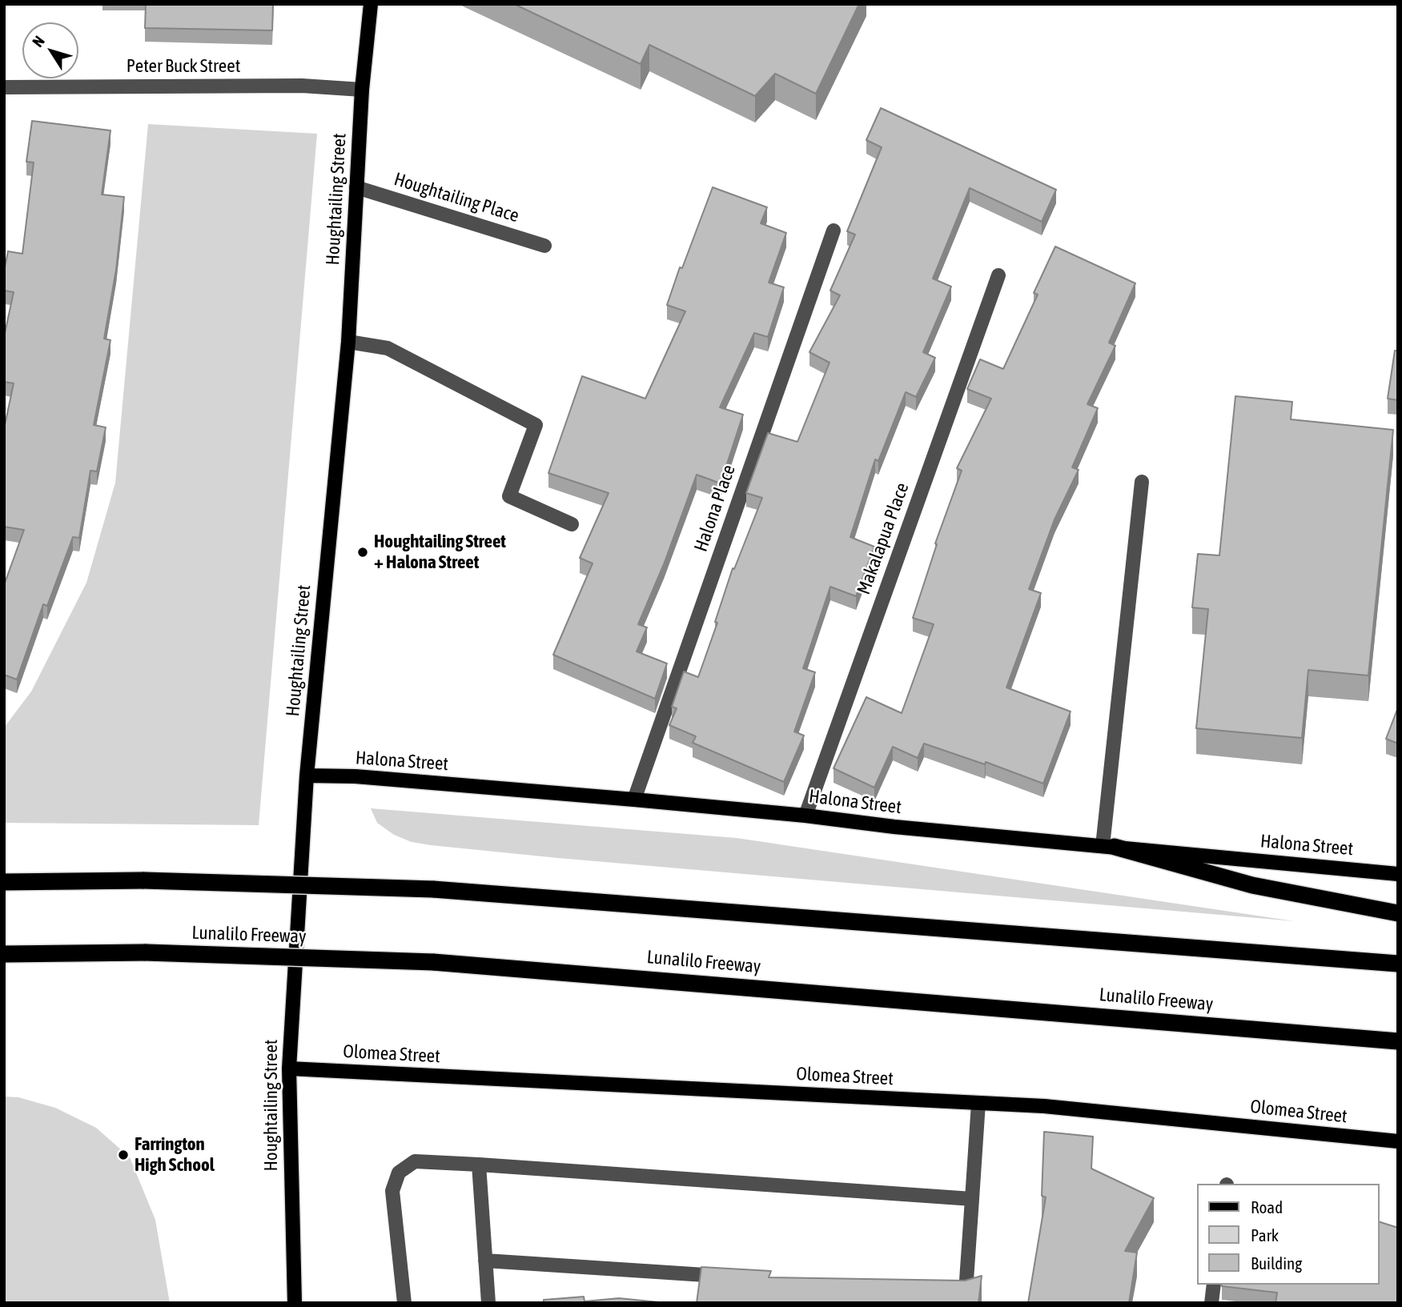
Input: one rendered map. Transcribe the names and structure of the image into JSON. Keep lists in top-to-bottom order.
{
  "streets": {
    "highway": ["Lunalilo Freeway"],
    "main road": ["Houghtailing Street", "Halona Street", "Olomea Street"],
    "street": [
      "Peter Buck Street",
      "Houghtailing Place",
      "Halona Place",
      "Makalapua Place"
    ]
  },
  "crossings": [
    ["Peter Buck Street", "Houghtailing Street"],
    ["Houghtailing Place", "Houghtailing Street"],
    ["Houghtailing Street", "Halona Street"],
    ["Houghtailing Street", "Olomea Street"],
    ["Halona Place", "Halona Street"],
    ["Makalapua Place", "Halona Street"]
  ],
  "places": ["Houghtailing Street + Halona Street", "Farrington High School"],
  "legend": ["Road", "Park", "Building"],
  "north": "top left"
}
